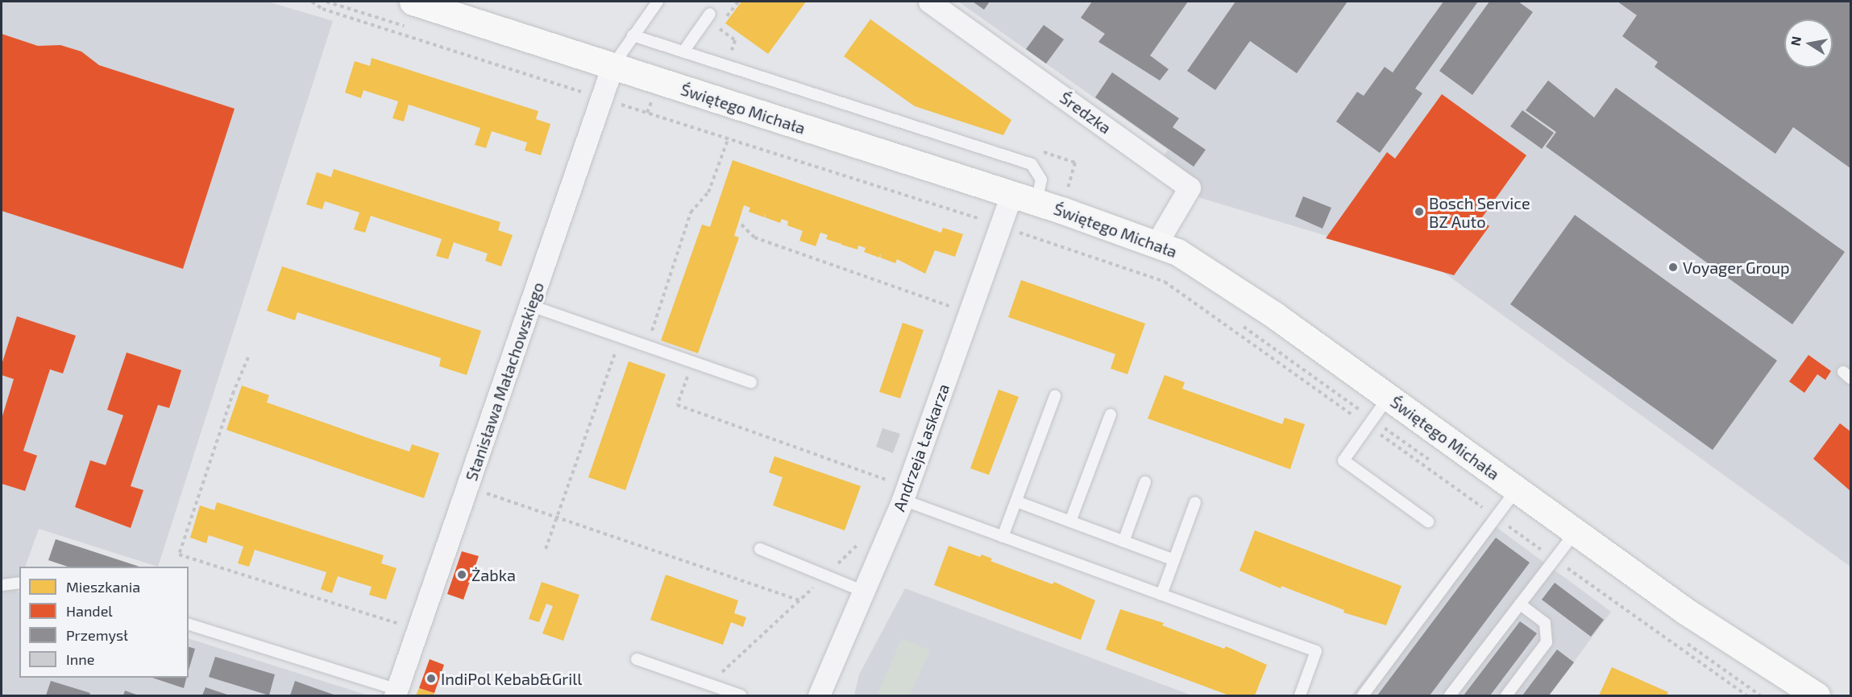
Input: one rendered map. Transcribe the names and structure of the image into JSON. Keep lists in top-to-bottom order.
{
  "streets": {
    "street": [
      "Świętego Michała",
      "Średzka",
      "Stanisława Małachowskiego",
      "Andrzeja Łaskarza"
    ]
  },
  "crossings": [
    ["Świętego Michała", "Średzka"],
    ["Świętego Michała", "Stanisława Małachowskiego"],
    ["Świętego Michała", "Andrzeja Łaskarza"]
  ],
  "places": [
    "Bosch Service BZ Auto",
    "Voyager Group",
    "Żabka",
    "IndiPol Kebab&Grill"
  ],
  "legend": [
    "Mieszkania",
    "Handel",
    "Przemysł",
    "Inne"
  ],
  "north": "left"
}
